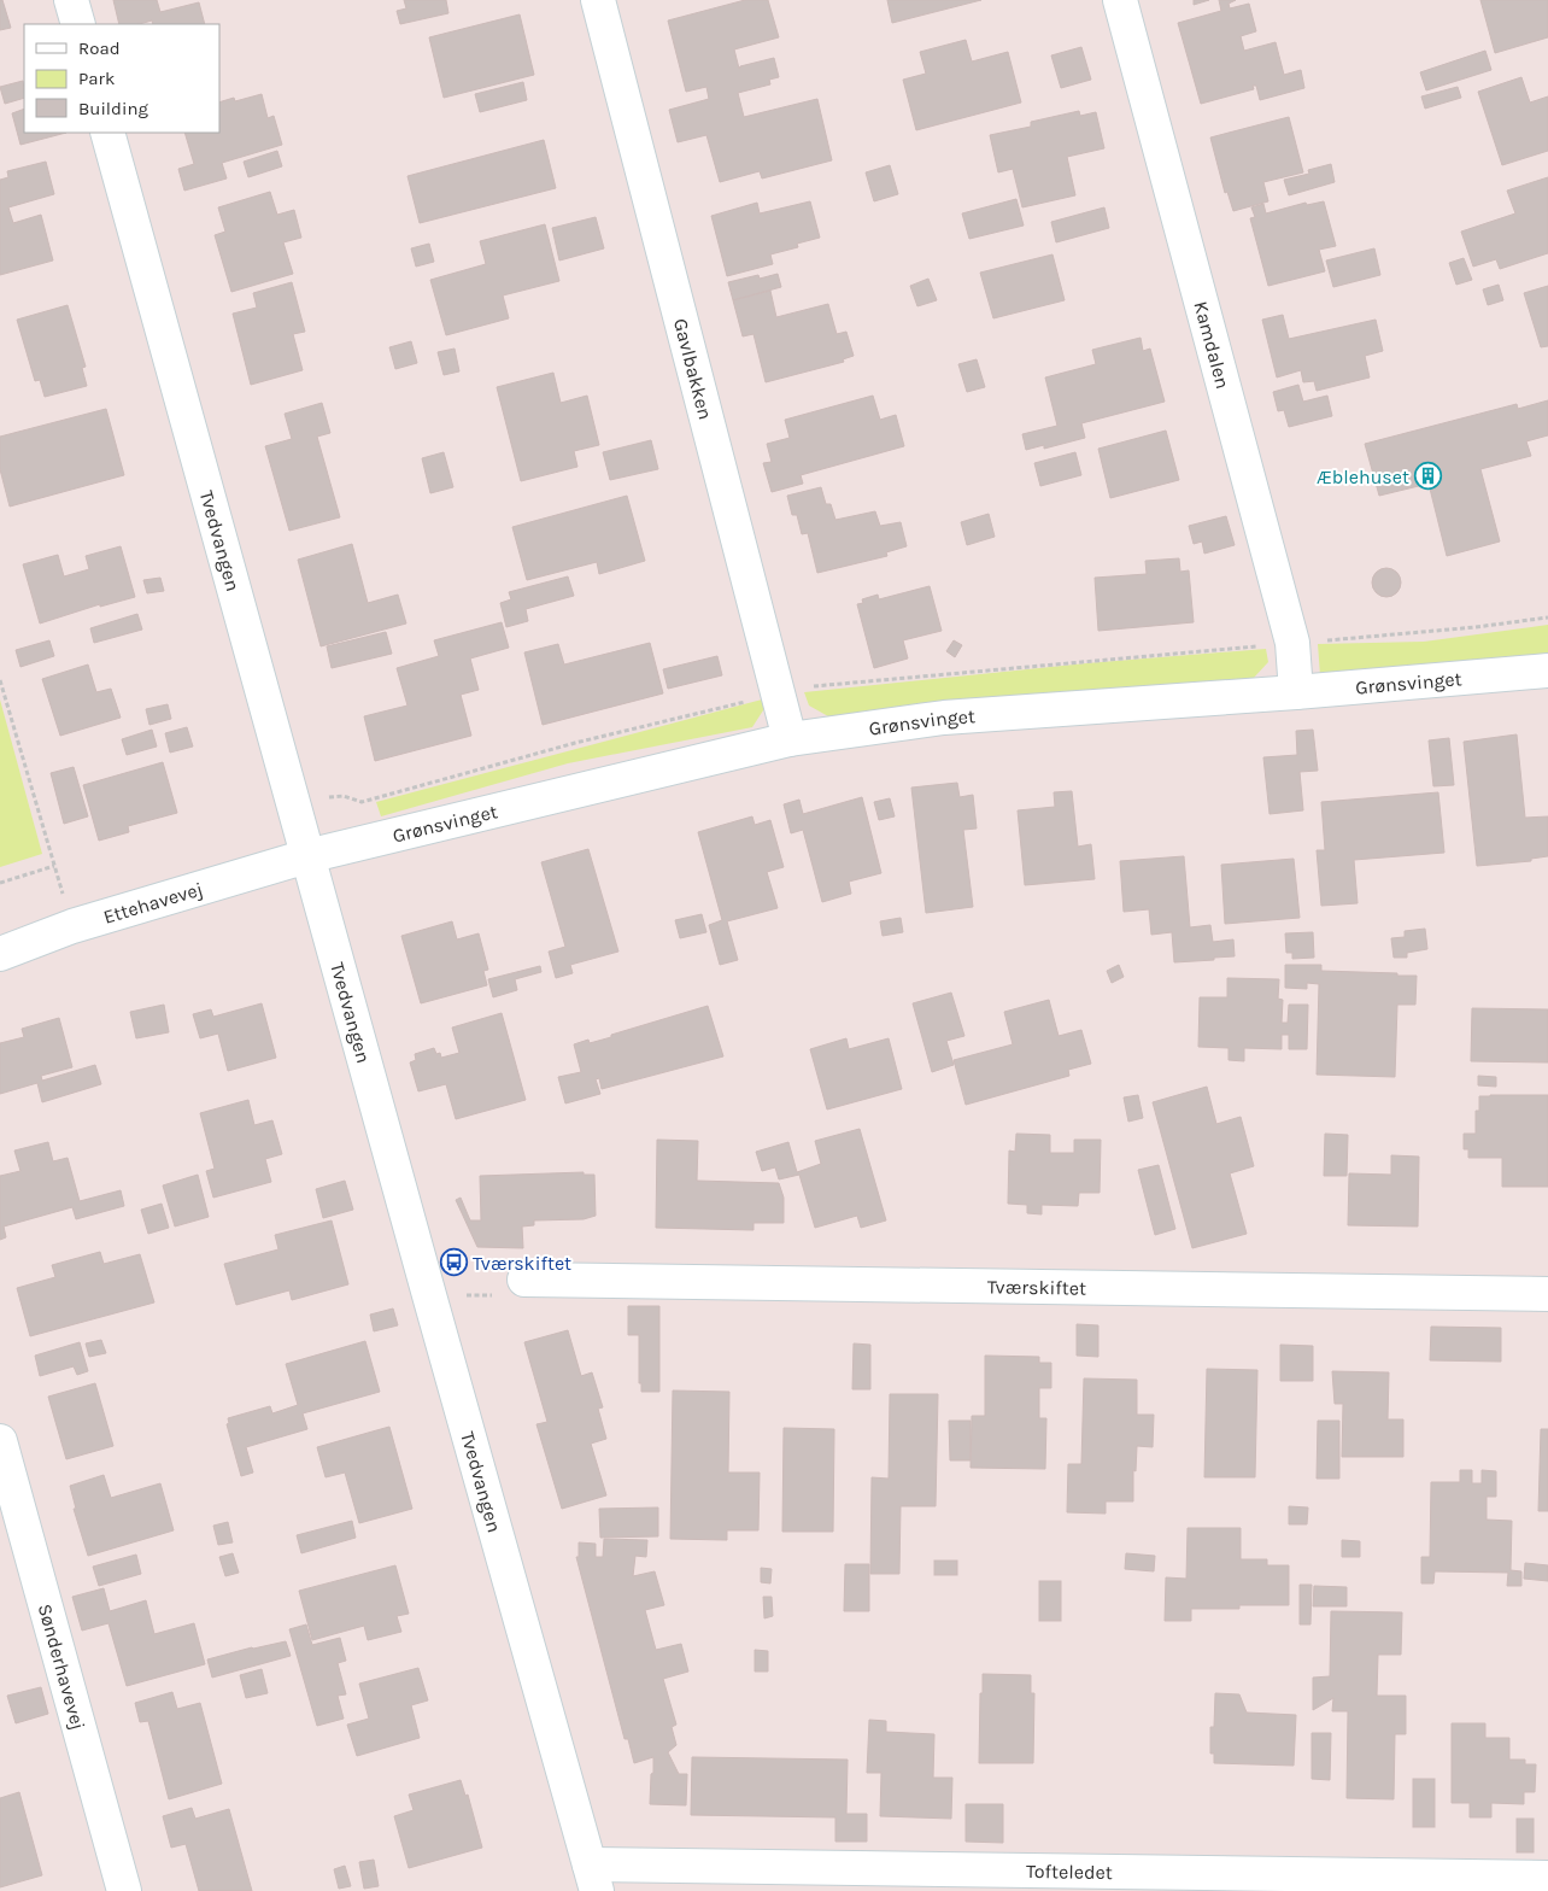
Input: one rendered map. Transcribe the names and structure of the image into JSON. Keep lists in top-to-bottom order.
{
  "streets": {
    "street": [
      "Kamdalen",
      "Gavlbakken",
      "Tvedvangen",
      "Grønsvinget",
      "Ettehavevej",
      "Tværskiftet",
      "Sønderhavevej",
      "Tofteledet"
    ]
  },
  "crossings": [
    ["Kamdalen", "Grønsvinget"],
    ["Gavlbakken", "Grønsvinget"],
    ["Tvedvangen", "Grønsvinget"],
    ["Tvedvangen", "Ettehavevej"],
    ["Tvedvangen", "Tofteledet"],
    ["Grønsvinget", "Ettehavevej"]
  ],
  "places": {
    "building": ["Æblehuset"],
    "bus stop": ["Tværskiftet"]
  },
  "legend": ["Road", "Park", "Building"]
}
